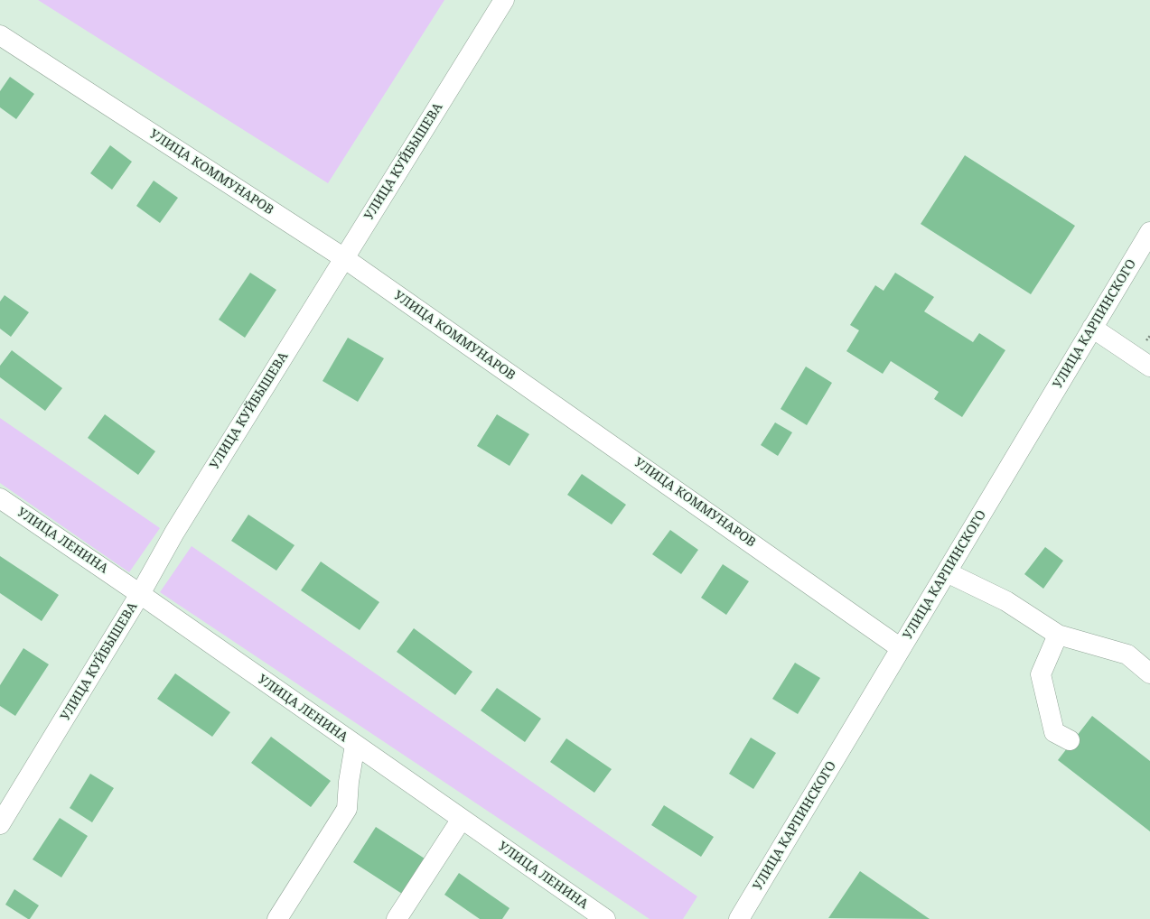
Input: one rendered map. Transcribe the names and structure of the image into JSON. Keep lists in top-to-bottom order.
{
  "streets": {
    "street": [
      "УЛИЦА КУЙБЫШЕВА",
      "УЛИЦА КОММУНАРОВ",
      "УЛИЦА КАРПИНСКОГО",
      "УЛИЦА ЛЕНИНА"
    ]
  },
  "crossings": [
    ["УЛИЦА КУЙБЫШЕВА", "УЛИЦА КОММУНАРОВ"],
    ["УЛИЦА КУЙБЫШЕВА", "УЛИЦА ЛЕНИНА"],
    ["УЛИЦА КОММУНАРОВ", "УЛИЦА КАРПИНСКОГО"]
  ]
}
